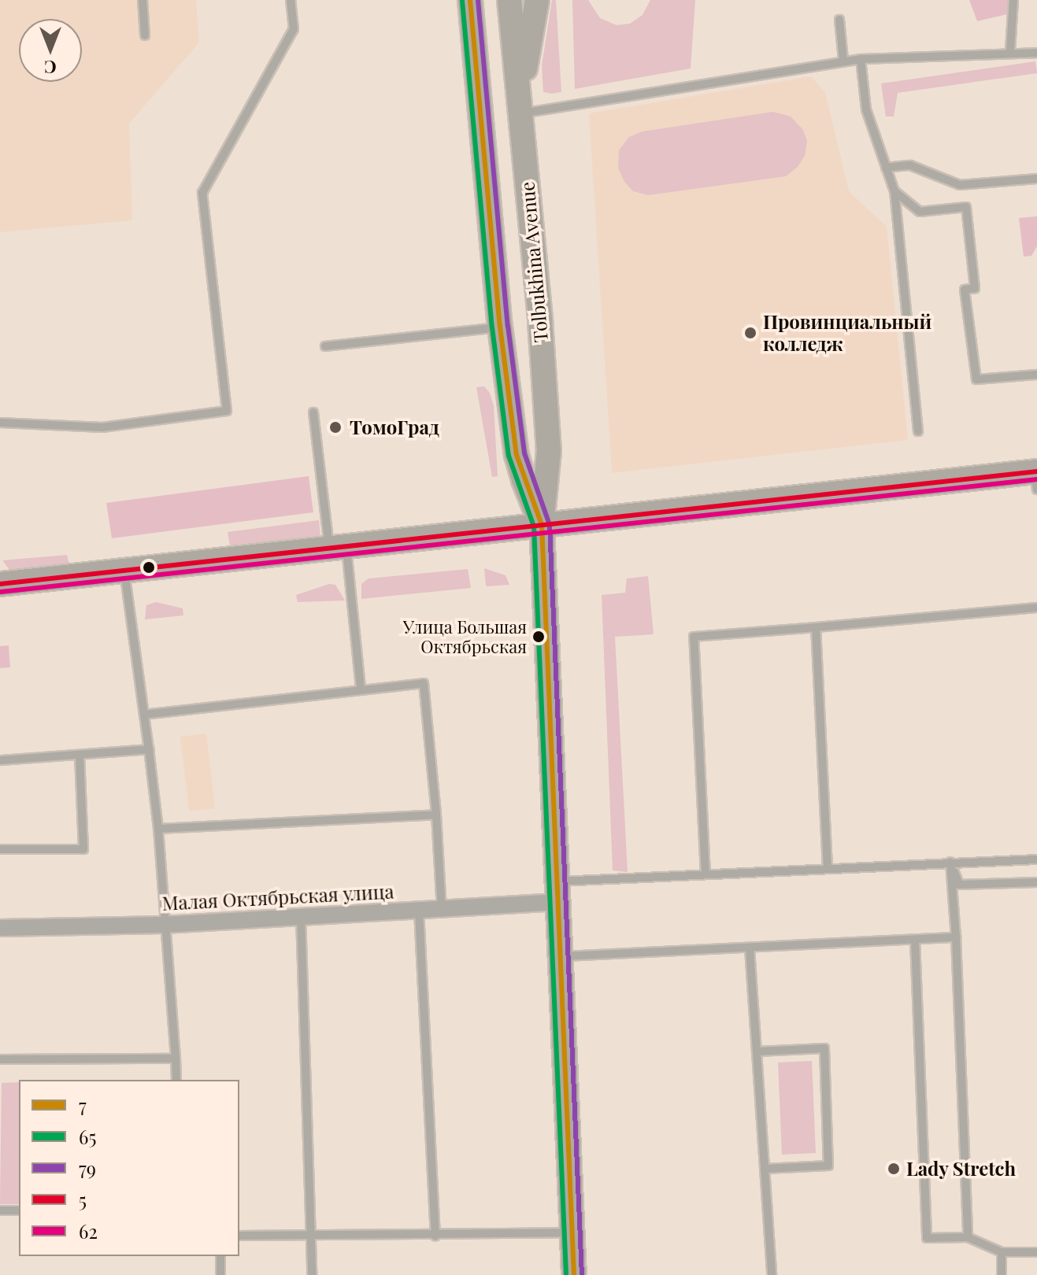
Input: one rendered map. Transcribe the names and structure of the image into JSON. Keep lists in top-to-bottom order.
{
  "streets": {
    "main road": ["Tolbukhina Avenue"],
    "street": ["Малая Октябрьская улица"]
  },
  "crossings": [
    ["Tolbukhina Avenue", "Малая Октябрьская улица"]
  ],
  "places": [
    "Провинциальный колледж",
    "ТомоГрад",
    "Улица Большая Октябрьская",
    "Lady Stretch"
  ],
  "lines": [
    "transit line 7",
    "transit line 79",
    "transit line 65",
    "transit line 5",
    "transit line 62"
  ],
  "legend": [
    "7",
    "65",
    "79",
    "5",
    "62"
  ],
  "north": "bottom"
}
